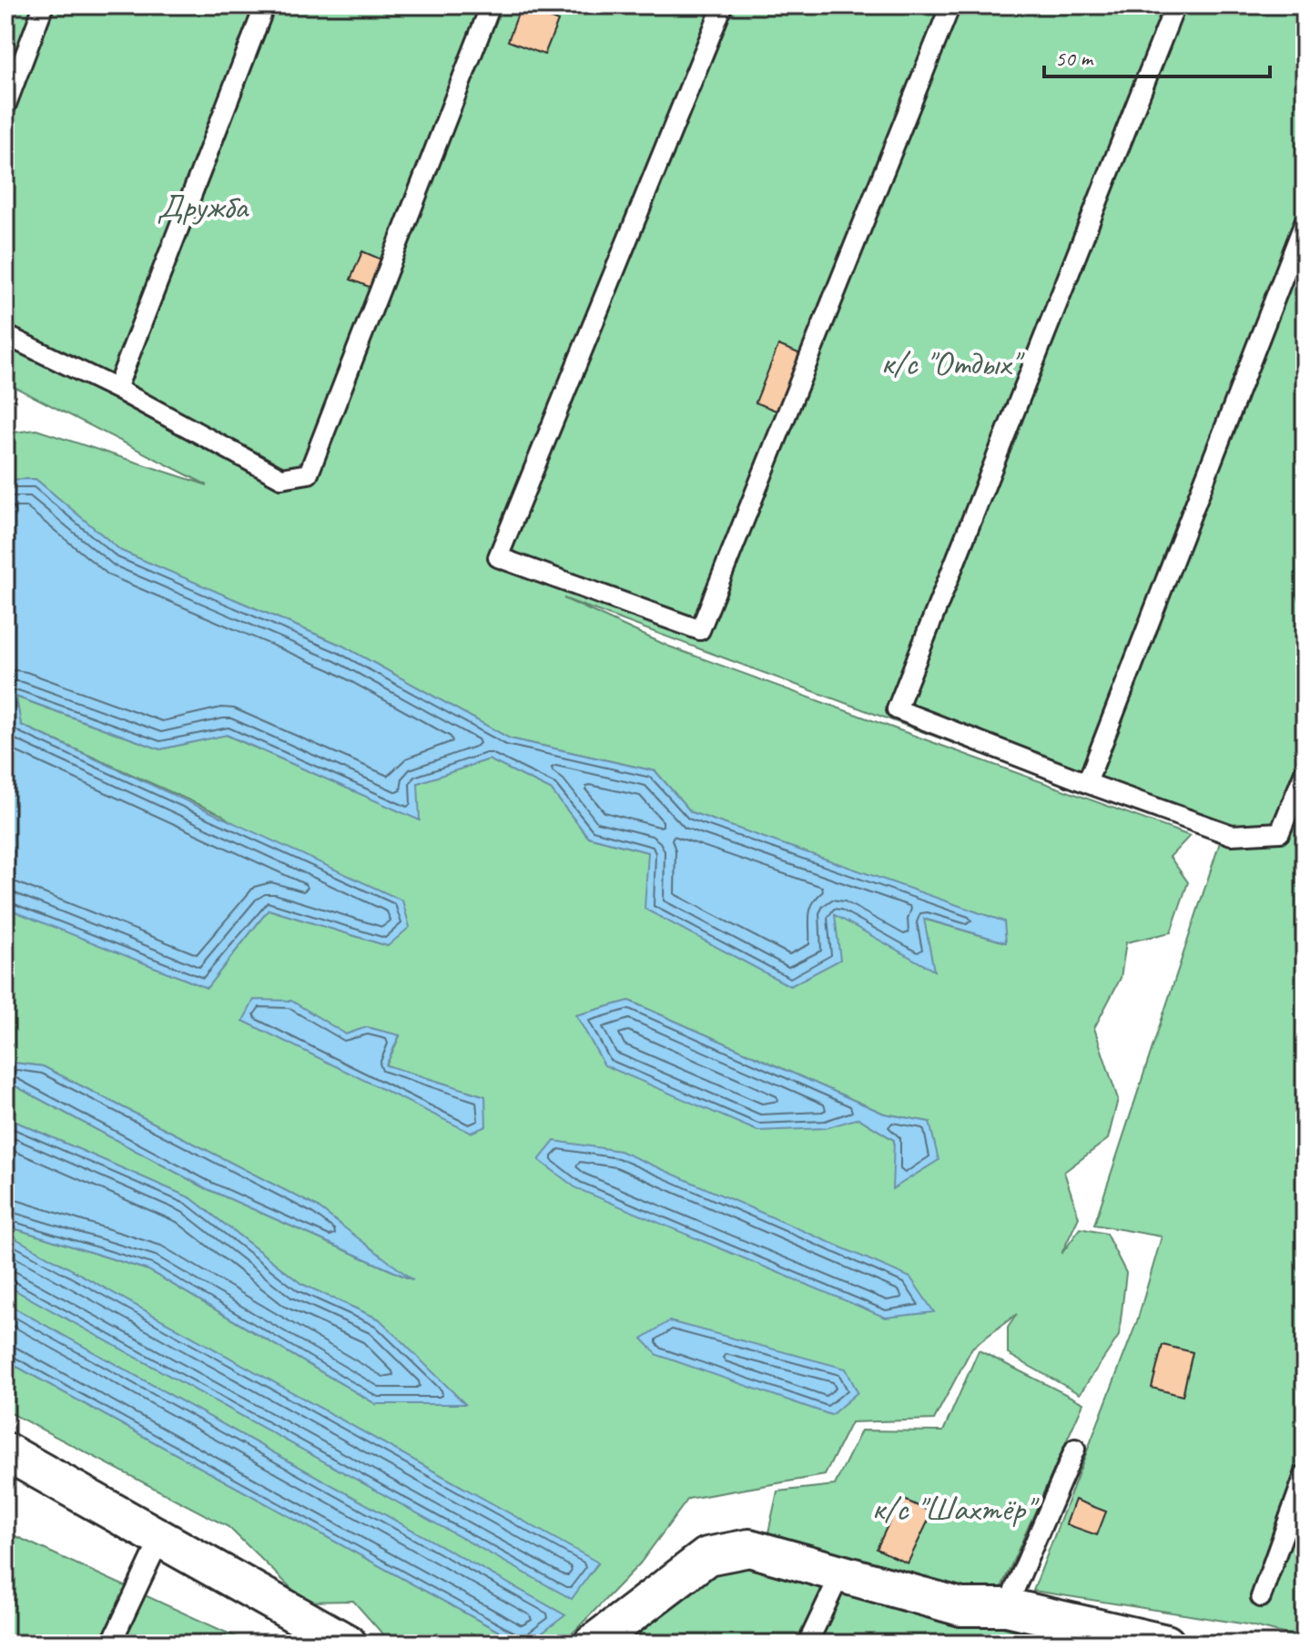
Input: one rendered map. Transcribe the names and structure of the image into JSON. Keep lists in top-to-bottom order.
{
  "parks": ["Дружба", "к/с \"Отдых\"", "к/с \"Шахтёр\""],
  "scale_bar": "50 m"
}
